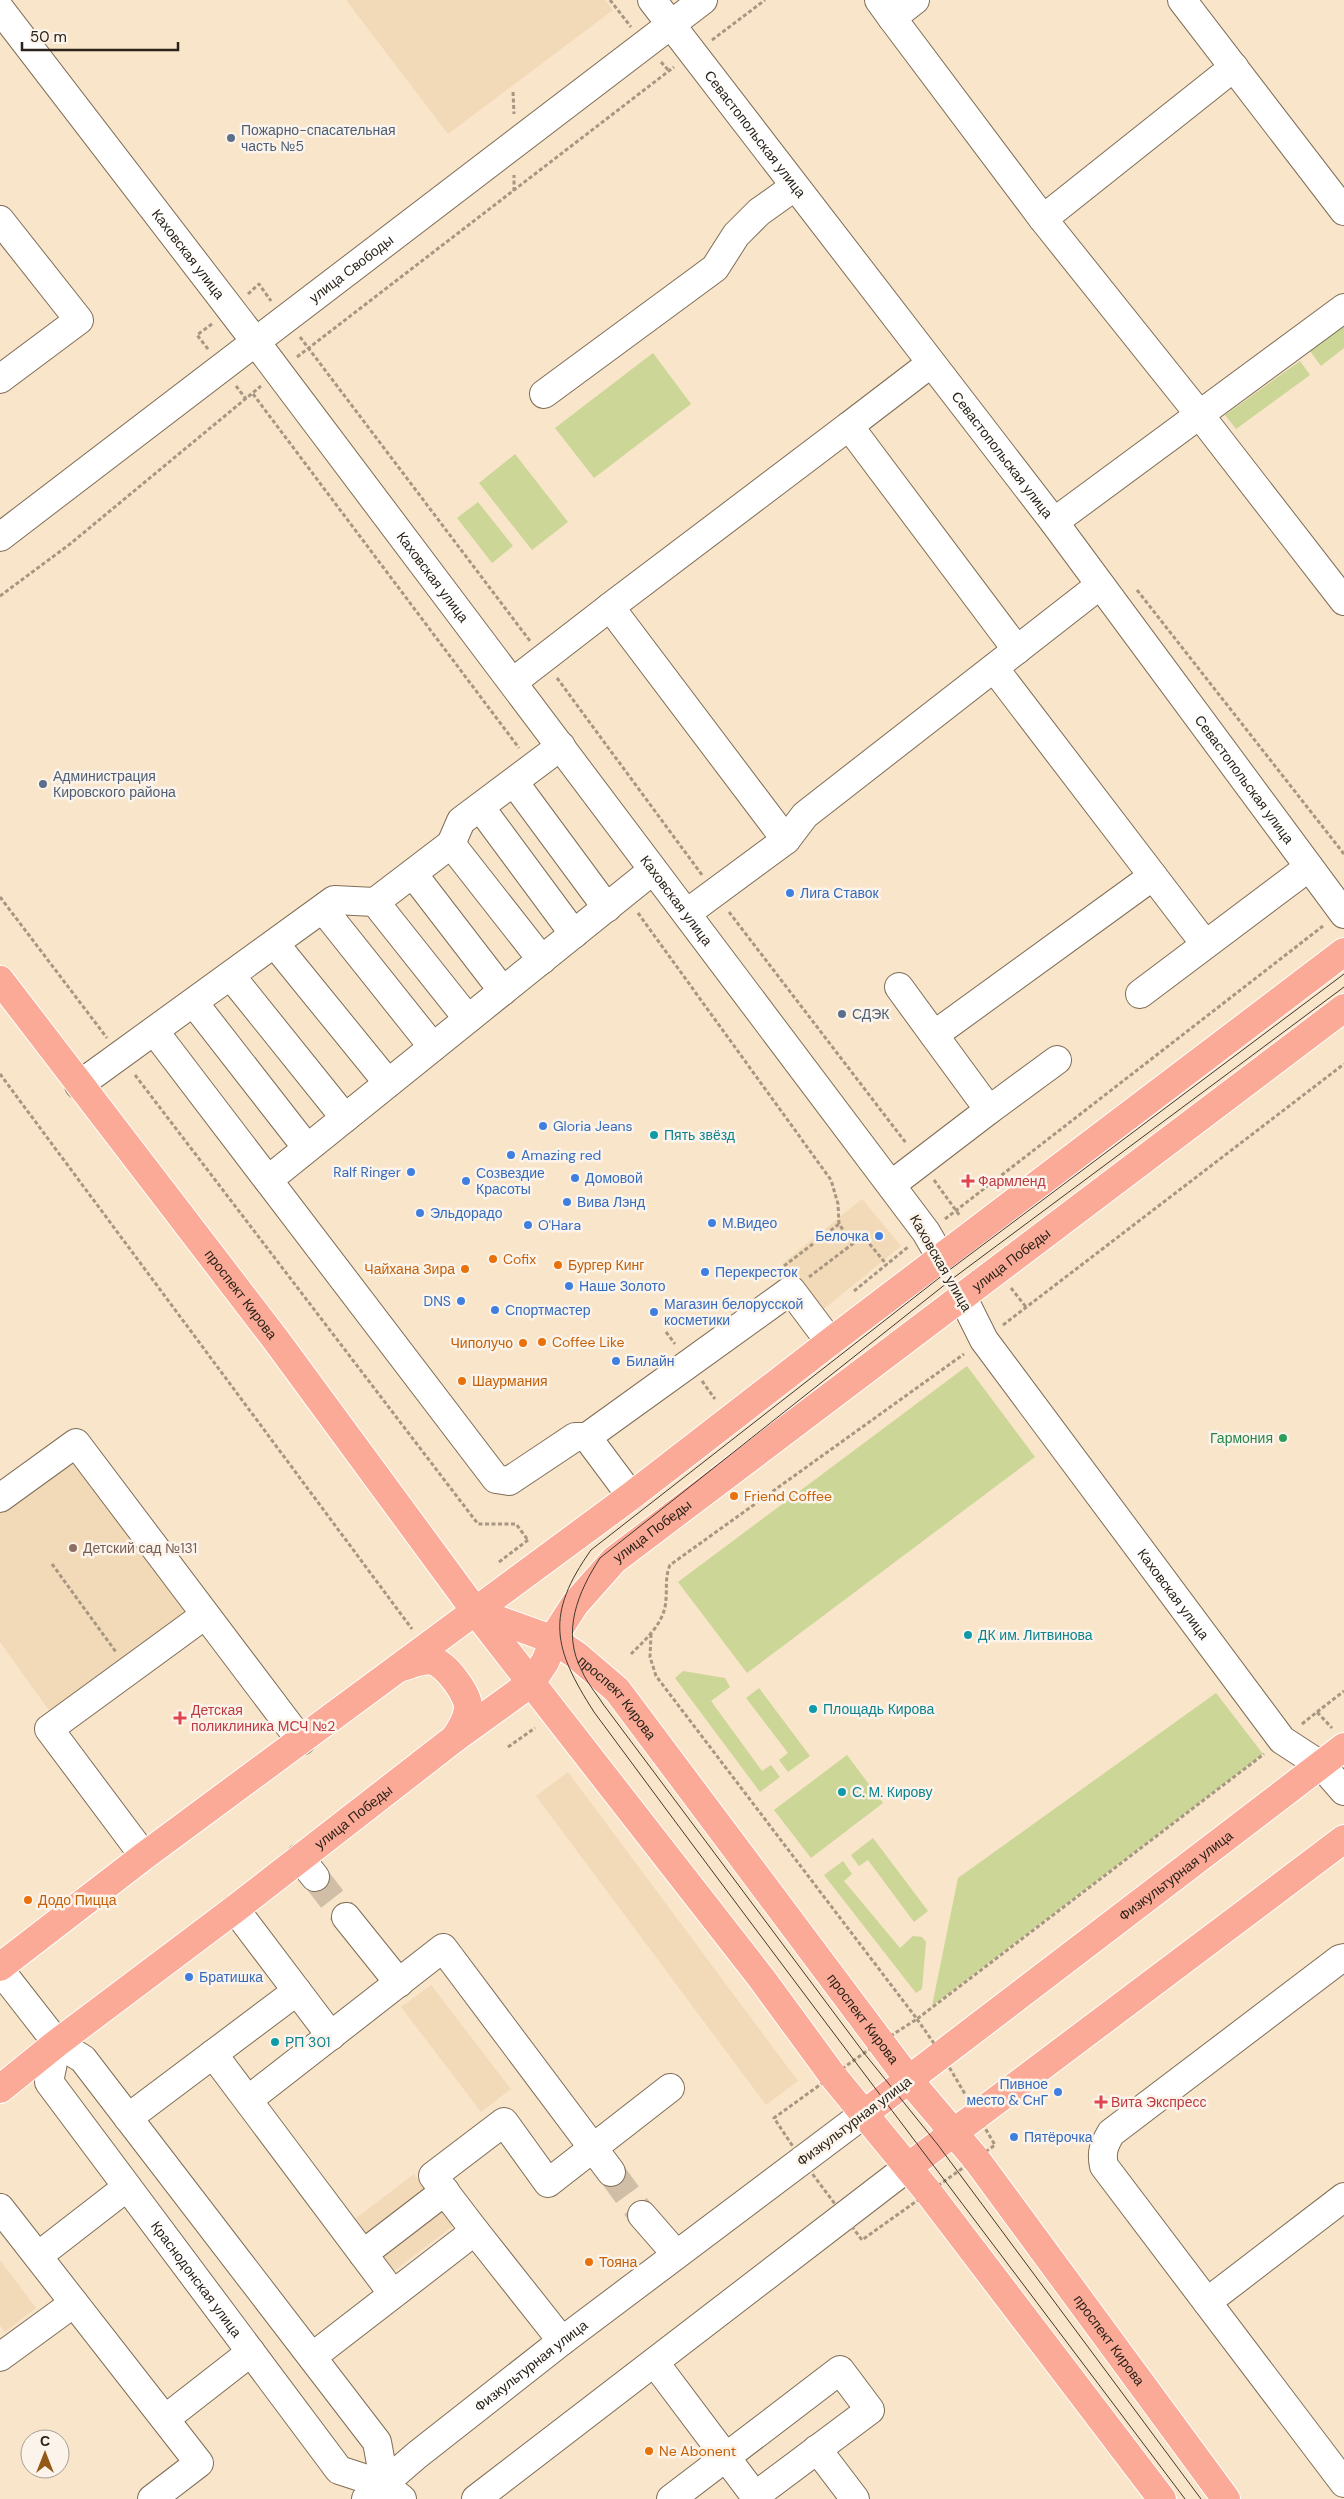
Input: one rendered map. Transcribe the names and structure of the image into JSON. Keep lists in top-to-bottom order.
{
  "streets": {
    "main road": [
      "Каховская улица",
      "улица Победы",
      "проспект Кирова",
      "Физкультурная улица"
    ],
    "street": ["Севастопольская улица", "улица Свободы", "Краснодонская улица"]
  },
  "crossings": [
    ["Севастопольская улица", "улица Свободы"],
    ["Каховская улица", "улица Свободы"],
    ["Каховская улица", "улица Победы"],
    ["Каховская улица", "Физкультурная улица"],
    ["улица Победы", "проспект Кирова"],
    ["улица Победы", "Краснодонская улица"],
    ["проспект Кирова", "Физкультурная улица"],
    ["Физкультурная улица", "Краснодонская улица"]
  ],
  "places": {
    "other": [
      "Пожарно-спасательная часть №5",
      "Администрация Кировского района",
      "Лига Ставок",
      "СДЭК",
      "Gloria Jeans",
      "Пять звёзд",
      "Amazing red",
      "Ralf Ringer",
      "Домовой",
      "Созвездие Красоты",
      "Вива Лэнд",
      "Эльдорадо",
      "М.Видео",
      "O'Hara",
      "Белочка",
      "Cofix",
      "Бургер Кинг",
      "Чайхана Зира",
      "Перекресток",
      "Наше Золото",
      "DNS",
      "Спортмастер",
      "Магазин белорусской косметики",
      "Coffee Like",
      "Чиполучо",
      "Билайн",
      "Шаурмания",
      "Гармония",
      "Friend Coffee",
      "Детский сад №131",
      "ДК им. Литвинова",
      "Площадь Кирова",
      "С. М. Кирову",
      "Додо Пицца",
      "Братишка",
      "РП 301",
      "Пивное место & СнГ",
      "Пятёрочка",
      "Тояна",
      "Ne Abonent"
    ],
    "health": ["Фармленд", "Детская поликлиника МСЧ №2", "Вита Экспресс"]
  },
  "scale_bar": "50 m",
  "north": "top"
}
